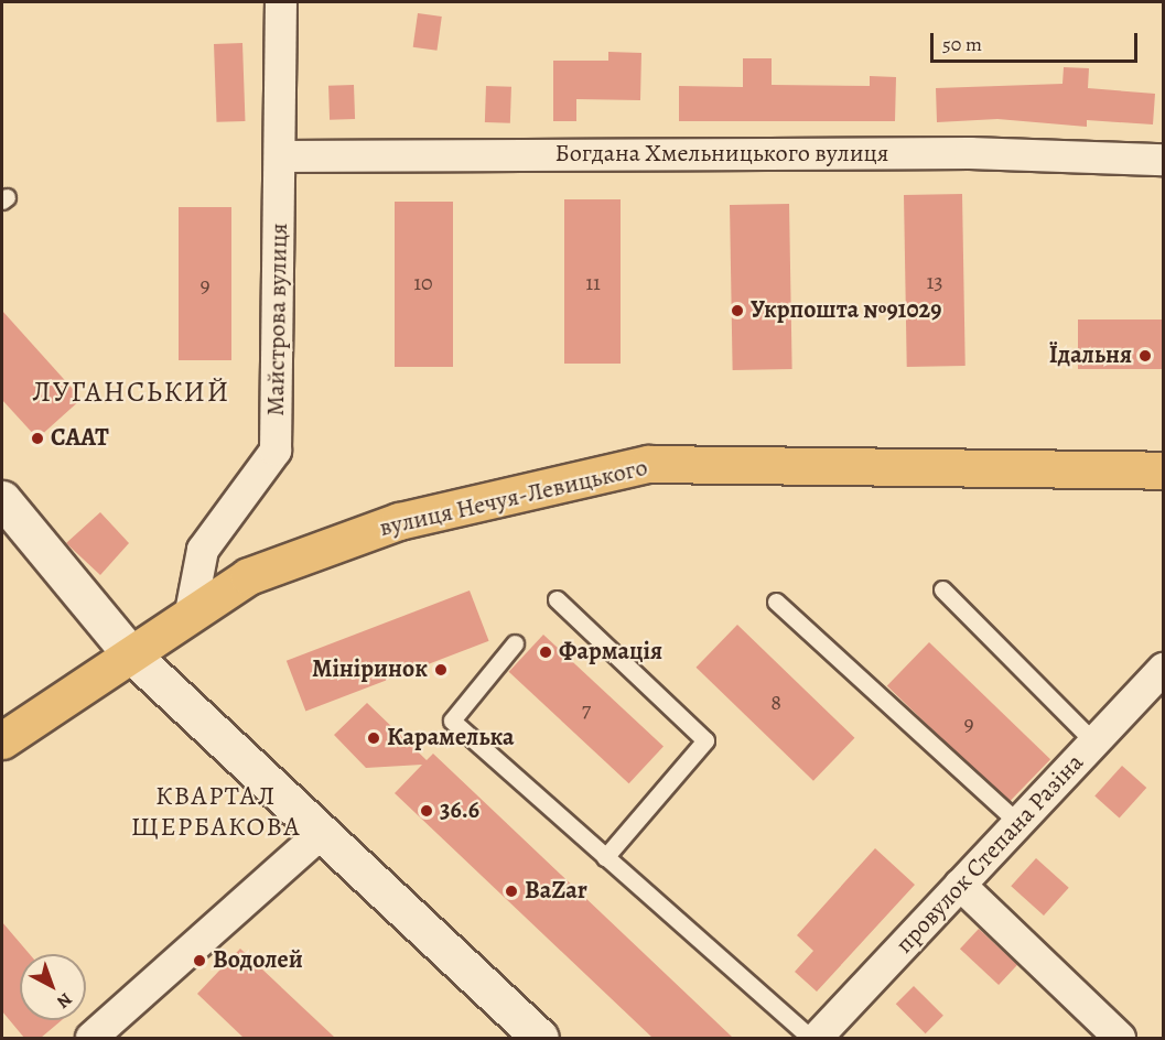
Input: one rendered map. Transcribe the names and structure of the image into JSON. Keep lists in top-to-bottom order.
{
  "streets": {
    "main road": ["вулиця Нечуя-Левицького"],
    "street": ["Богдана Хмельницького вулиця", "Майстрова вулиця", "провулок Степана Разіна"]
  },
  "crossings": [
    ["Богдана Хмельницького вулиця", "Майстрова вулиця"],
    ["Майстрова вулиця", "вулиця Нечуя-Левицького"]
  ],
  "districts": ["ЛУГАНСЬКИЙ", "КВАРТАЛ ЩЕРБАКОВА"],
  "places": [
    "Укрпошта №91029",
    "Їдальня",
    "СААТ",
    "Фармація",
    "Мініринок",
    "Карамелька",
    "36.6",
    "BaZar",
    "Водолей"
  ],
  "house_numbers": [
    "13",
    "10",
    "11",
    "9",
    "8",
    "7",
    "9"
  ],
  "scale_bar": "50 m",
  "north": "bottom right"
}
